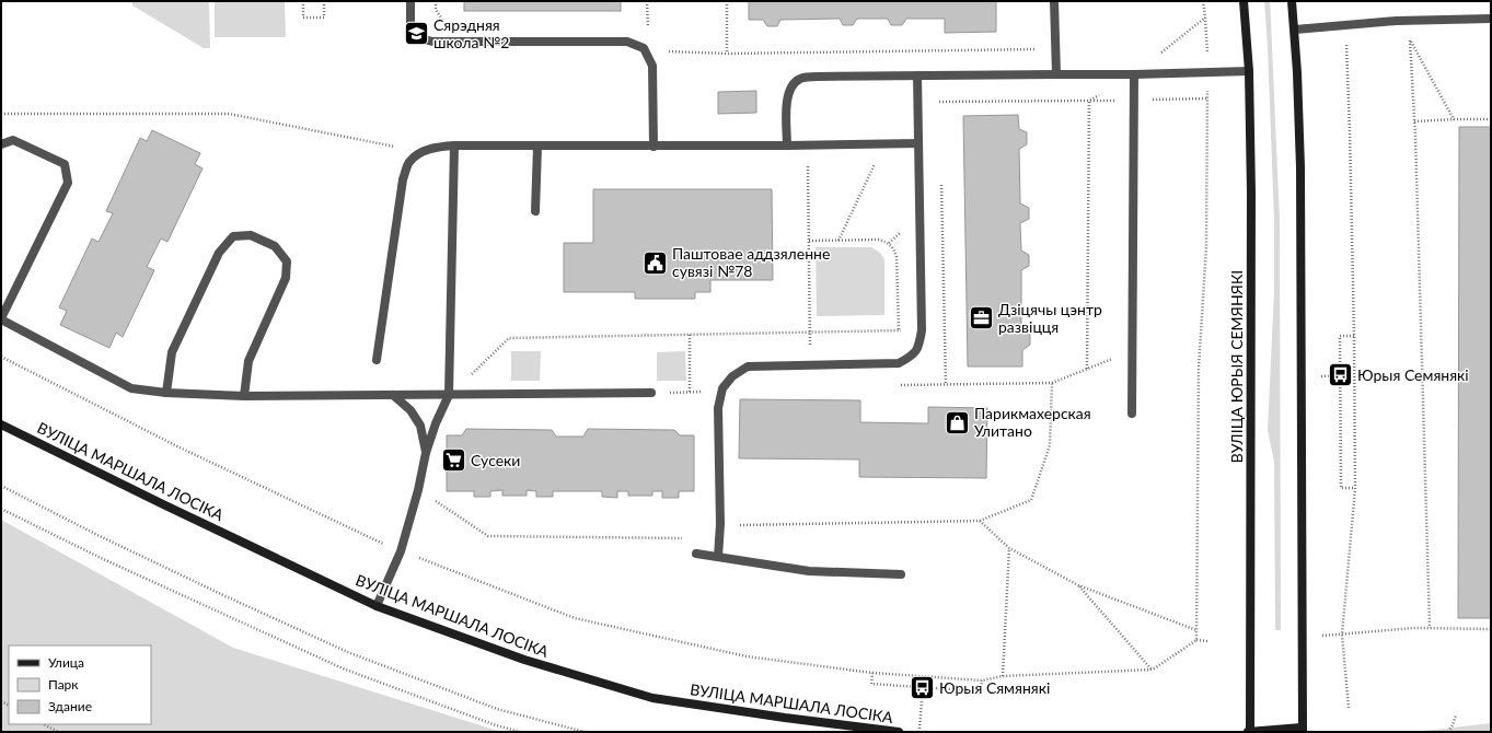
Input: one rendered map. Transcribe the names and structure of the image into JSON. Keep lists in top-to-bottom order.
{
  "streets": {
    "main road": ["ВУЛІЦА ЮРЫЯ СЕМЯНЯКІ", "ВУЛІЦА МАРШАЛА ЛОСІКА"]
  },
  "places": {
    "school or university": ["Сярэдняя школа №2"],
    "public building": ["Паштовае аддзяленне сувязі №78"],
    "office": ["Дзіцячы цэнтр развіцця"],
    "bus stop": ["Юрыя Семянякі", "Юрыя Сямянякі"],
    "shop": ["Парикмахерская Улитано"],
    "supermarket": ["Сусеки"]
  },
  "legend": ["Улица", "Парк", "Здание"]
}
